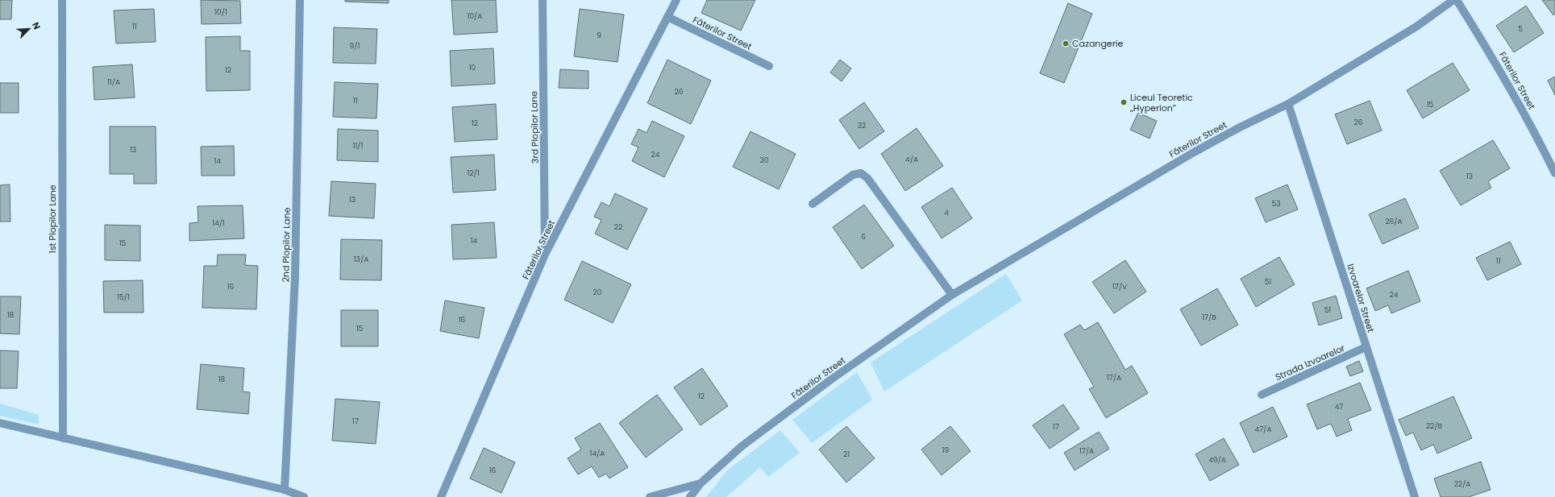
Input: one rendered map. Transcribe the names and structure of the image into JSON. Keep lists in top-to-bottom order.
{
  "streets": {
    "street": [
      "Făterilor Street",
      "3rd Plopilor Lane",
      "1st Plopilor Lane",
      "2nd Plopilor Lane",
      "Izvoarelor Street",
      "Strada Izvoarelor"
    ]
  },
  "crossings": [
    ["Făterilor Street", "3rd Plopilor Lane"],
    ["Făterilor Street", "Izvoarelor Street"],
    ["Izvoarelor Street", "Strada Izvoarelor"]
  ],
  "places": ["Cazangerie", "Liceul Teoretic „Hyperion”"],
  "house_numbers": [
    "10/1",
    "10/A",
    "11",
    "5",
    "9",
    "9/1",
    "10",
    "12",
    "11/A",
    "26",
    "11",
    "15",
    "26",
    "12",
    "32",
    "11/1",
    "13",
    "24",
    "4/A",
    "30",
    "14",
    "12/1",
    "13",
    "13",
    "53",
    "4",
    "26/A",
    "14/1",
    "22",
    "6",
    "14",
    "15",
    "13/A",
    "11",
    "51",
    "16",
    "17/V",
    "20",
    "24",
    "15/1",
    "51",
    "18",
    "17/B",
    "16",
    "15",
    "17/A",
    "18",
    "12",
    "47",
    "17",
    "22/B",
    "17",
    "47/A",
    "19",
    "17/A",
    "14/A",
    "21",
    "49/A",
    "16",
    "22/A"
  ],
  "north": "top right"
}
